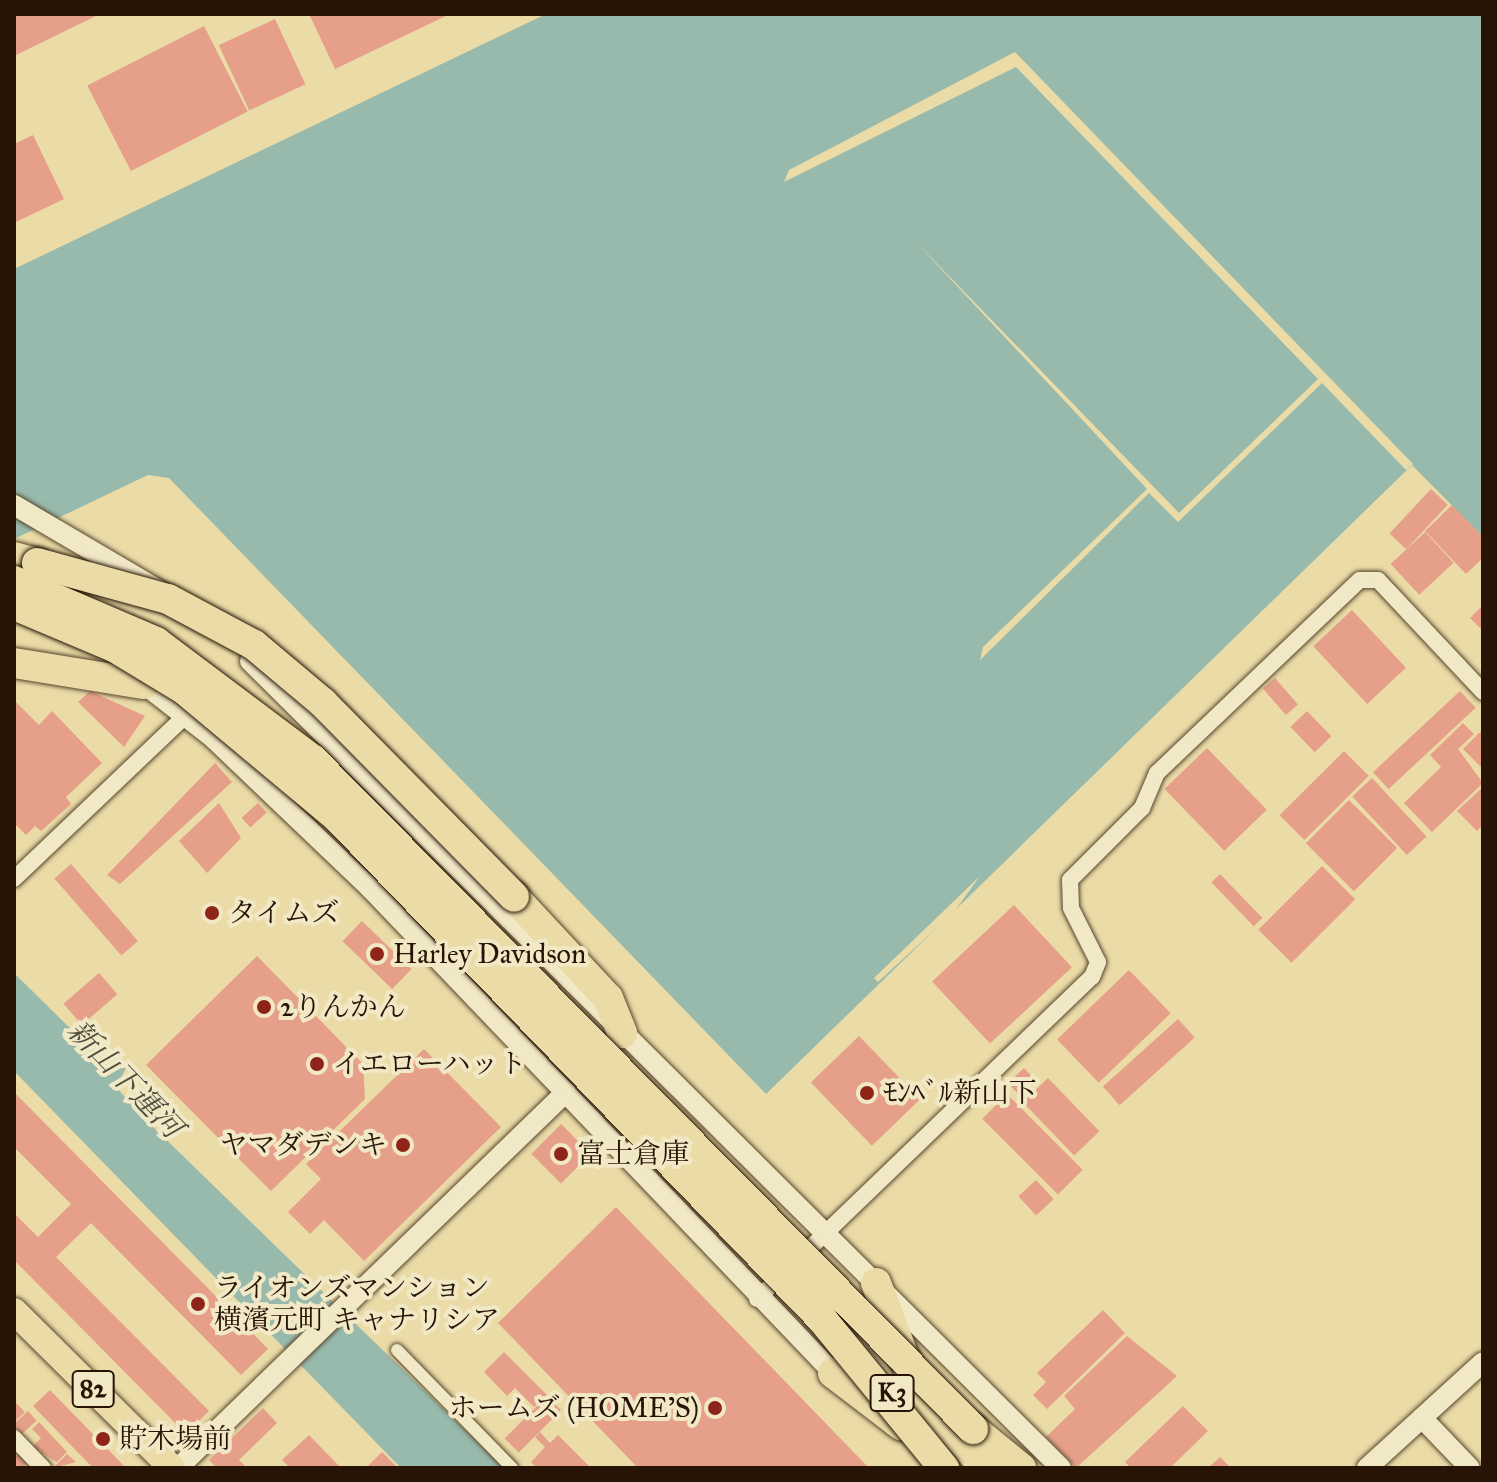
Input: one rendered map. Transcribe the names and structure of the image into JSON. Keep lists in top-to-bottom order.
{
  "streets": {
    "highway": ["K3"],
    "main road": ["82"]
  },
  "water": ["新山下運河"],
  "places": [
    "タイムズ",
    "Harley Davidson",
    "2りんかん",
    "イエローハット",
    "ﾓﾝﾍﾞﾙ新山下",
    "ヤマダデンキ",
    "富士倉庫",
    "ライオンズマンション 横濱元町 キャナリシア",
    "ホームズ (HOME'S)",
    "貯木場前"
  ]
}
